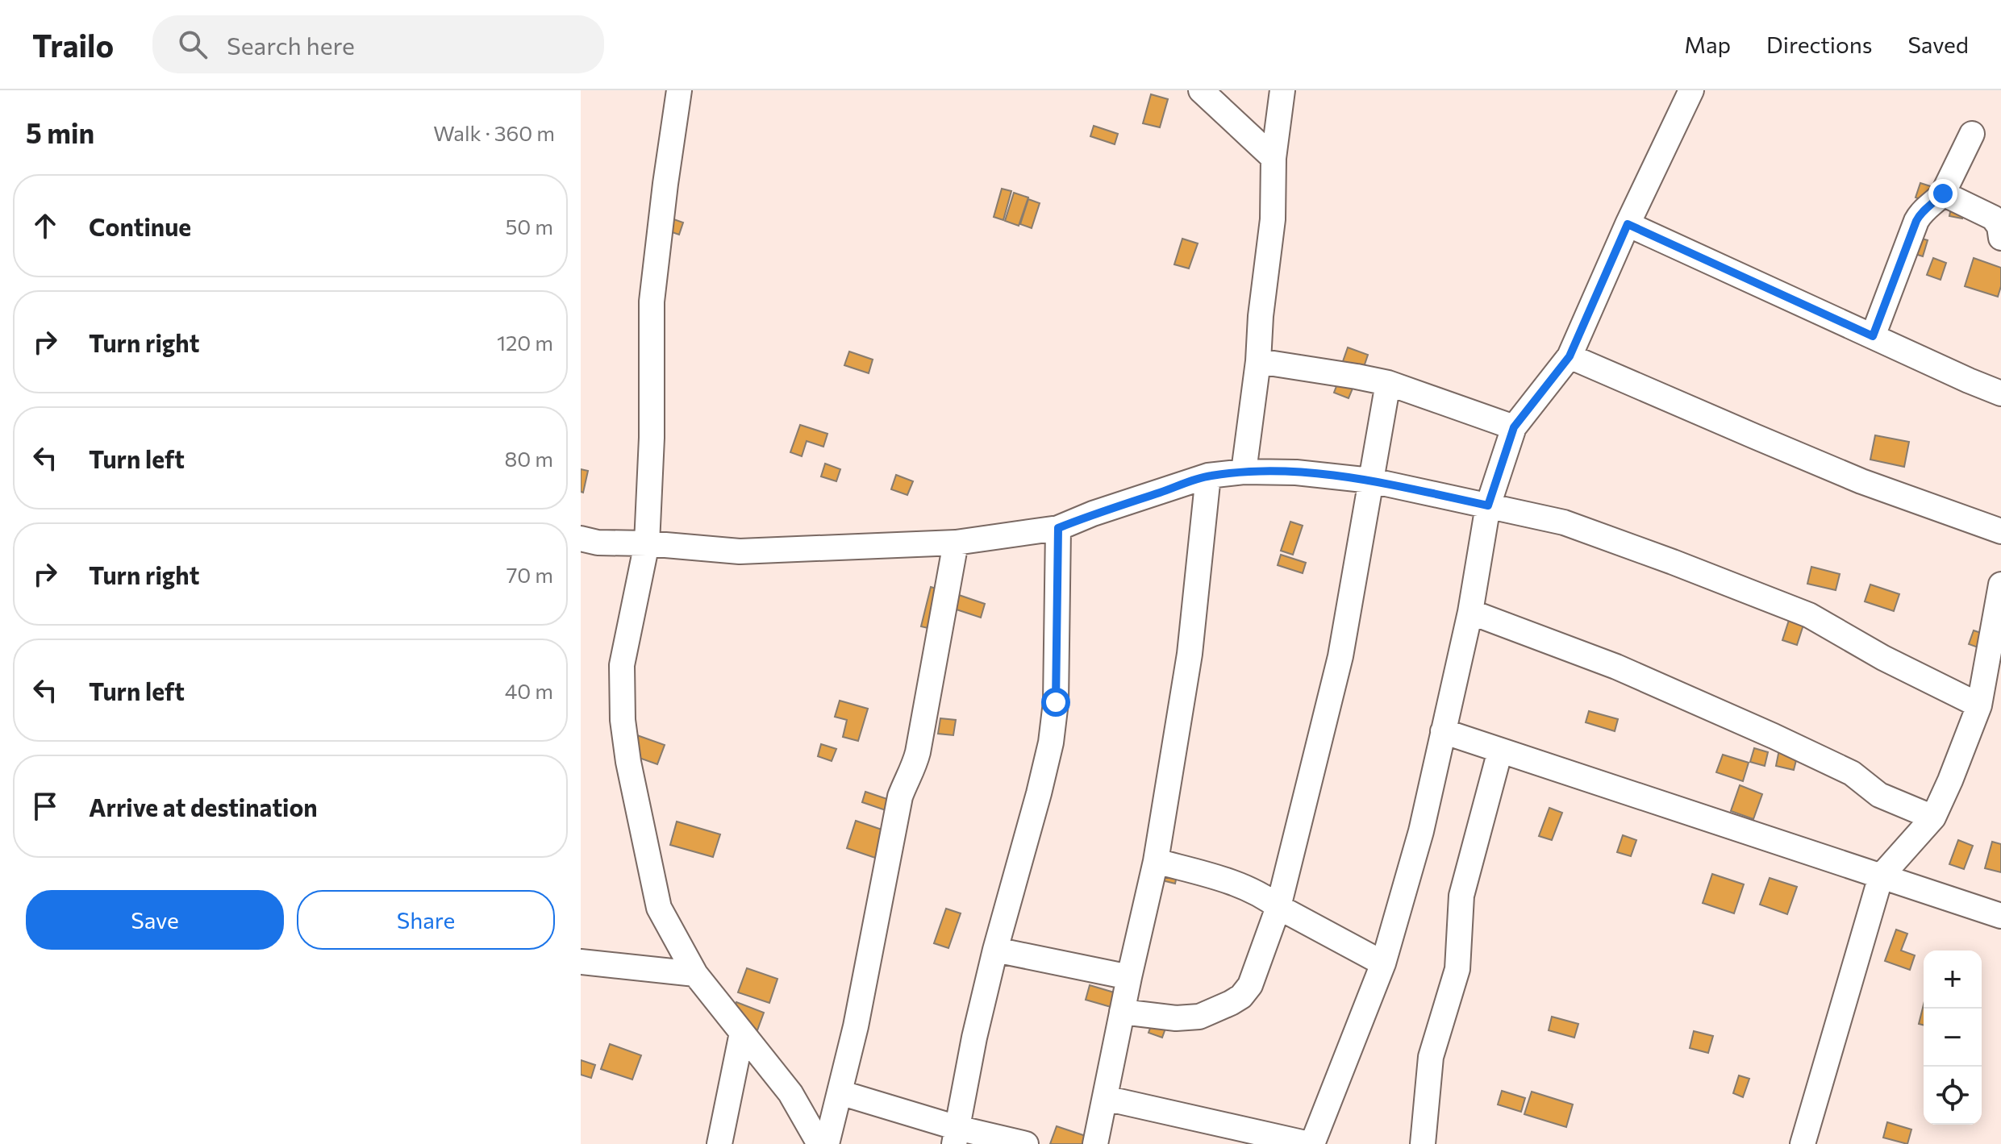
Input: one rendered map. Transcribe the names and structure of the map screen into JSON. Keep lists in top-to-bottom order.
{
  "page": {
    "header": "Trailo",
    "search": "Search here",
    "nav": ["Map", "Directions", "Saved"],
    "heading": ["5 min", "Walk · 360 m"],
    "list": [
      ["Continue", "50 m"],
      ["Turn right", "120 m"],
      ["Turn left", "80 m"],
      ["Turn right", "70 m"],
      ["Turn left", "40 m"],
      "Arrive at destination"
    ],
    "buttons": ["Save", "Share"],
    "map_buttons": ["+", "−"]
  }
}
